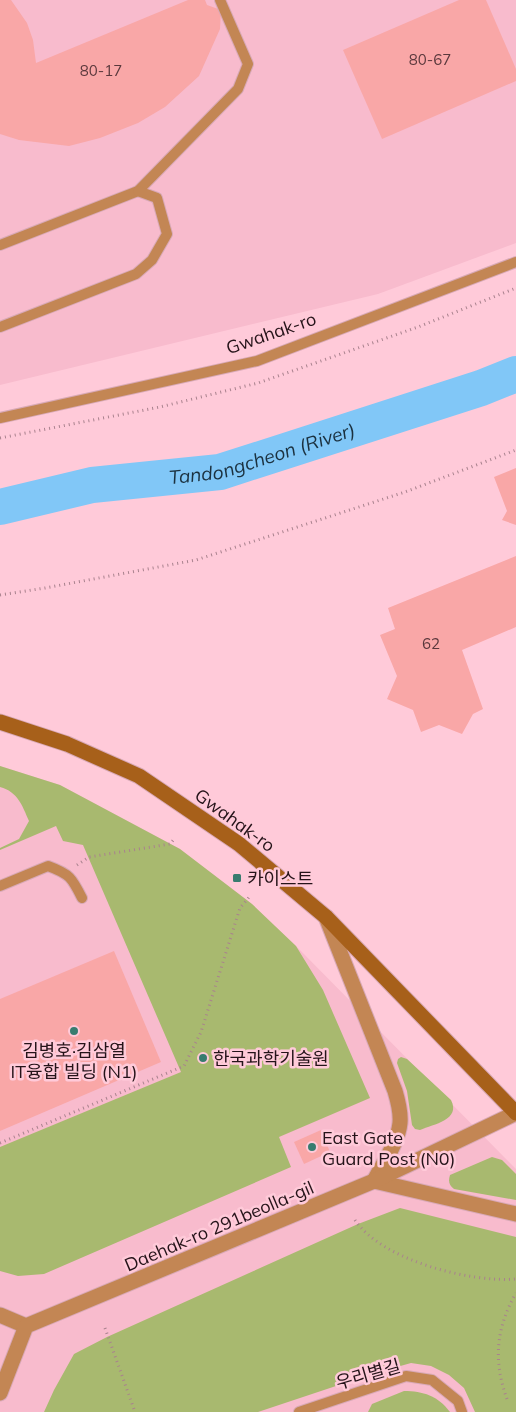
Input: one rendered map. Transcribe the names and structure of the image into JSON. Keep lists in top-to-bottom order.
{
  "streets": {
    "main road": ["Gwahak-ro"],
    "street": ["Daehak-ro 291beolla-gil"],
    "lane": ["우리별길"]
  },
  "crossings": [
    ["Gwahak-ro", "Daehak-ro 291beolla-gil"]
  ],
  "water": ["Tandongcheon (River)"],
  "places": {
    "transit": ["카이스트"],
    "other": ["김병호·김삼열 IT융합 빌딩 (N1)", "한국과학기술원", "East Gate Guard Post (N0)"]
  },
  "house_numbers": ["80-67", "80-17", "62"]
}
